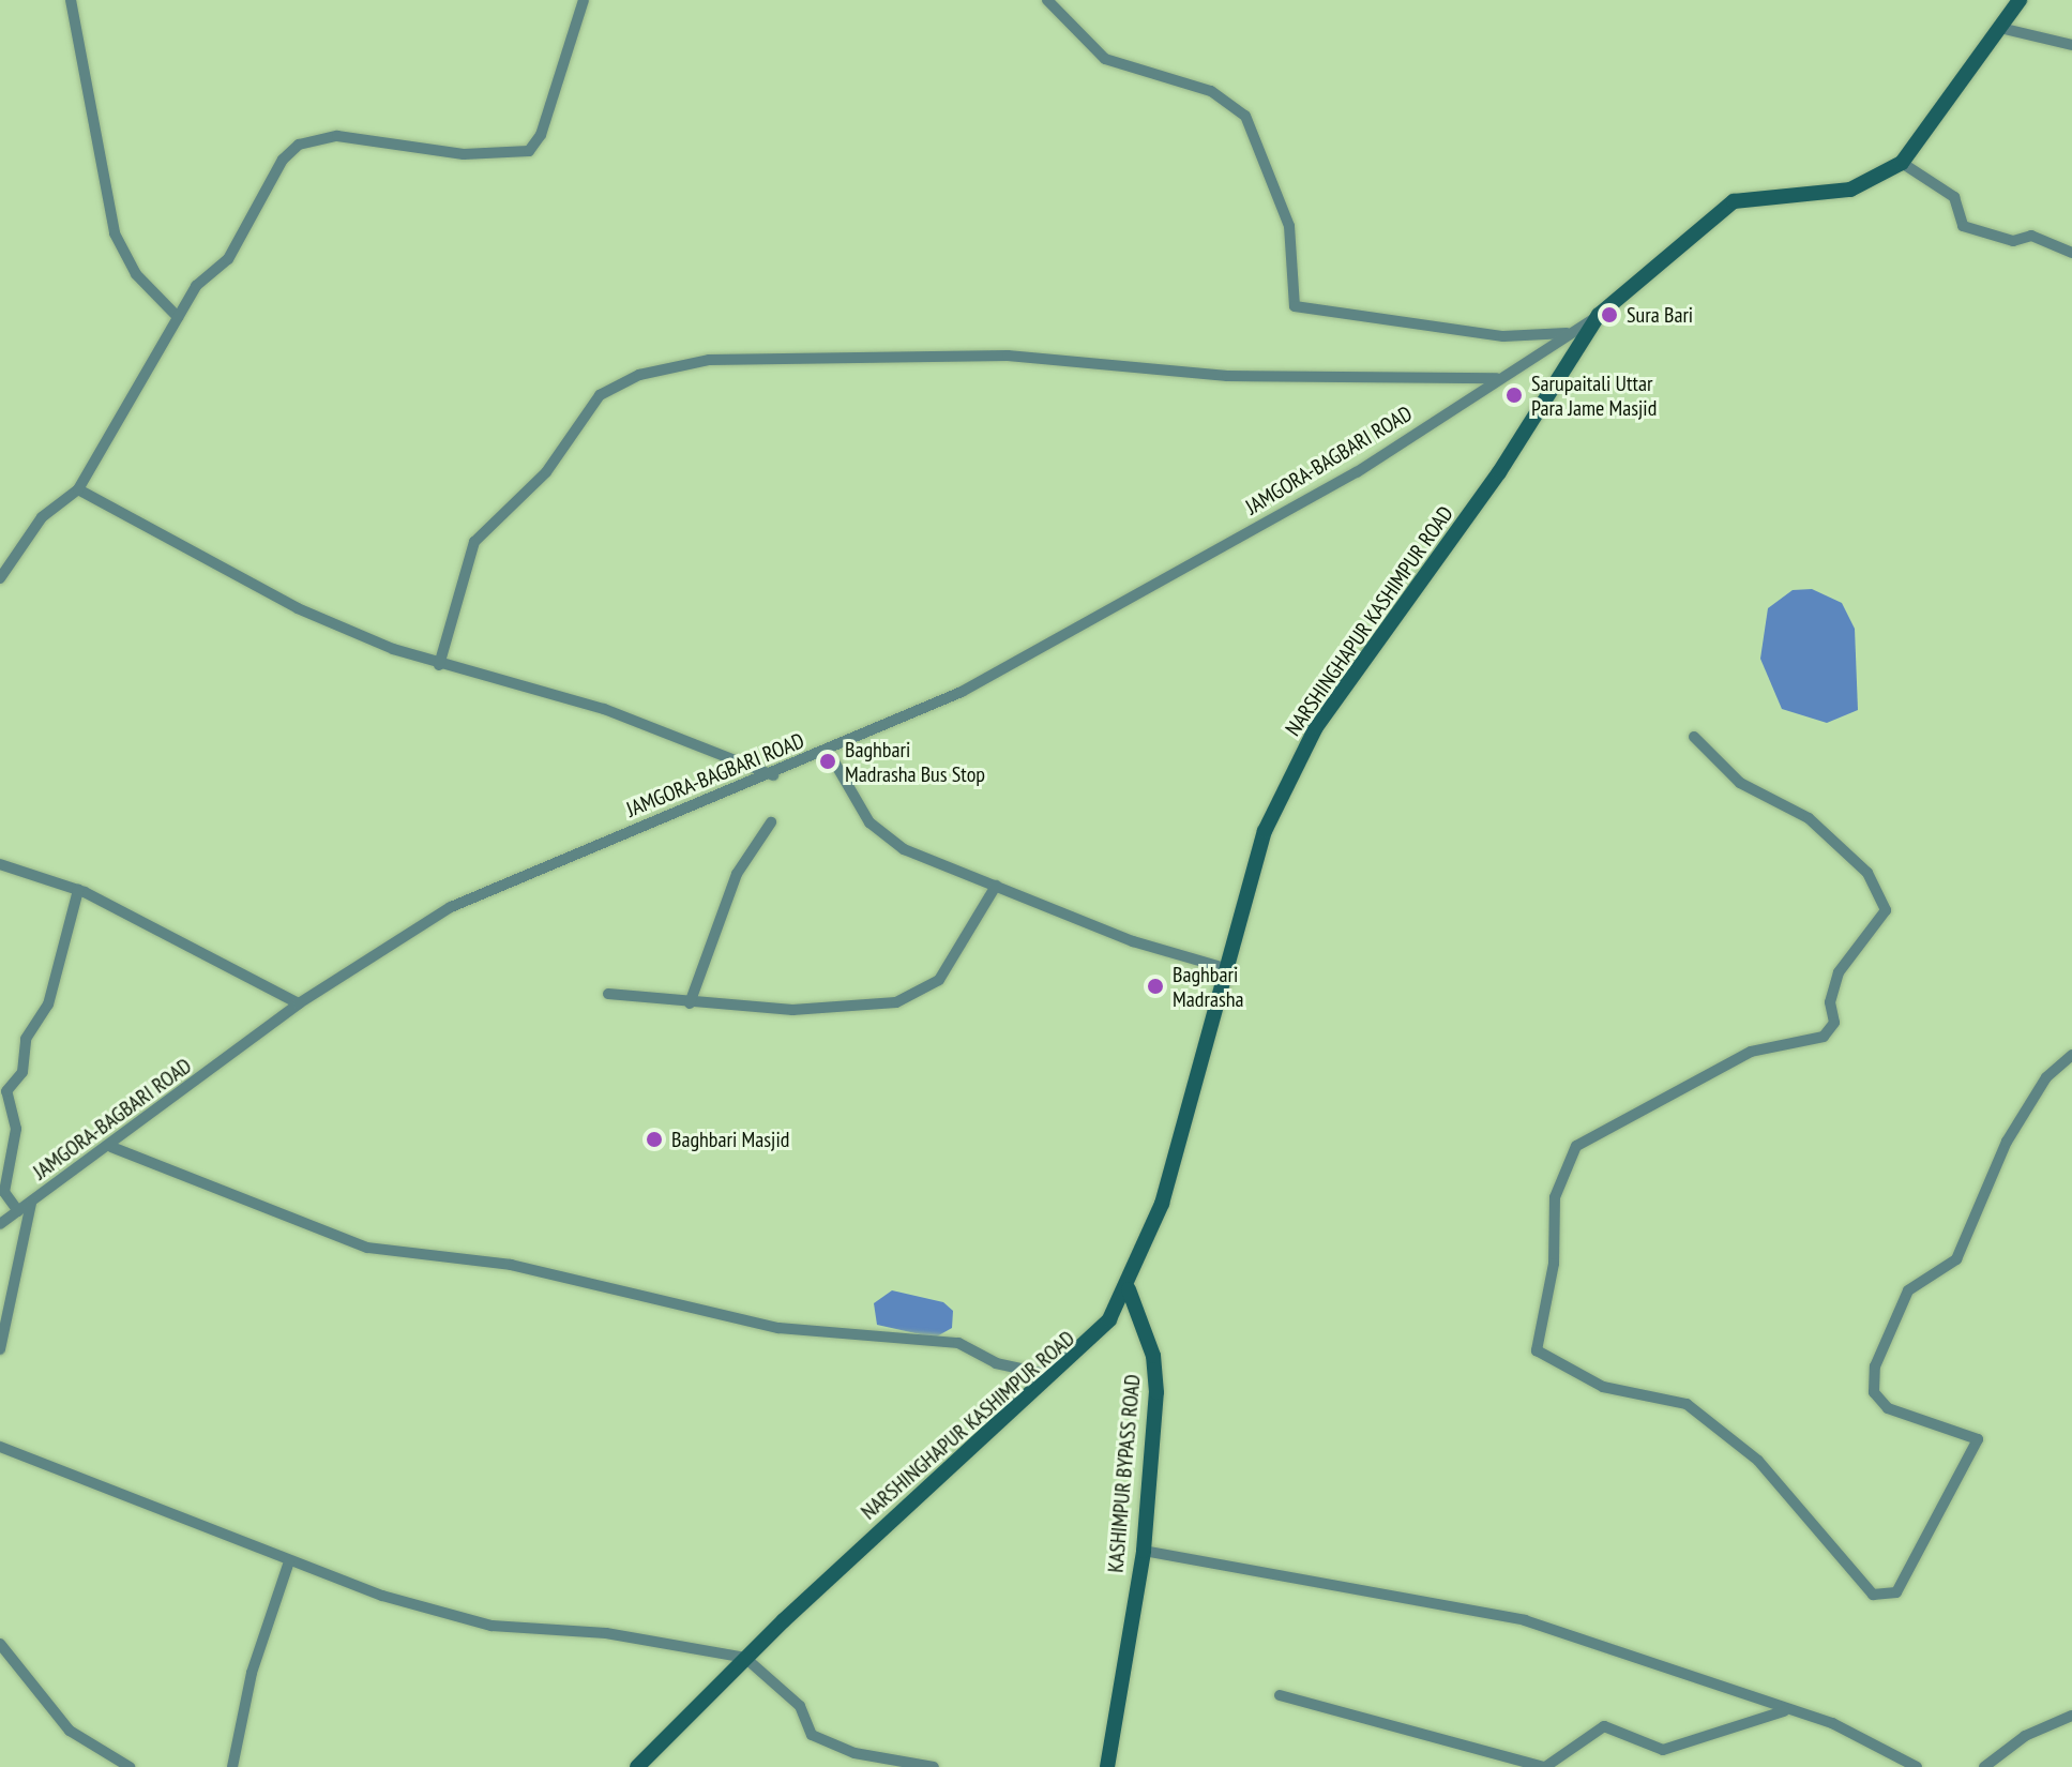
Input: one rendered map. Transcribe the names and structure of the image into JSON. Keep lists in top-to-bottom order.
{
  "streets": {
    "main road": ["NARSHINGHAPUR KASHIMPUR ROAD", "KASHIMPUR BYPASS ROAD"],
    "street": ["JAMGORA-BAGBARI ROAD"]
  },
  "crossings": [
    ["JAMGORA-BAGBARI ROAD", "NARSHINGHAPUR KASHIMPUR ROAD"],
    ["NARSHINGHAPUR KASHIMPUR ROAD", "KASHIMPUR BYPASS ROAD"]
  ],
  "places": [
    "Sura Bari",
    "Sarupaitali Uttar Para Jame Masjid",
    "Baghbari Madrasha Bus Stop",
    "Baghbari Madrasha",
    "Baghbari Masjid"
  ]
}
